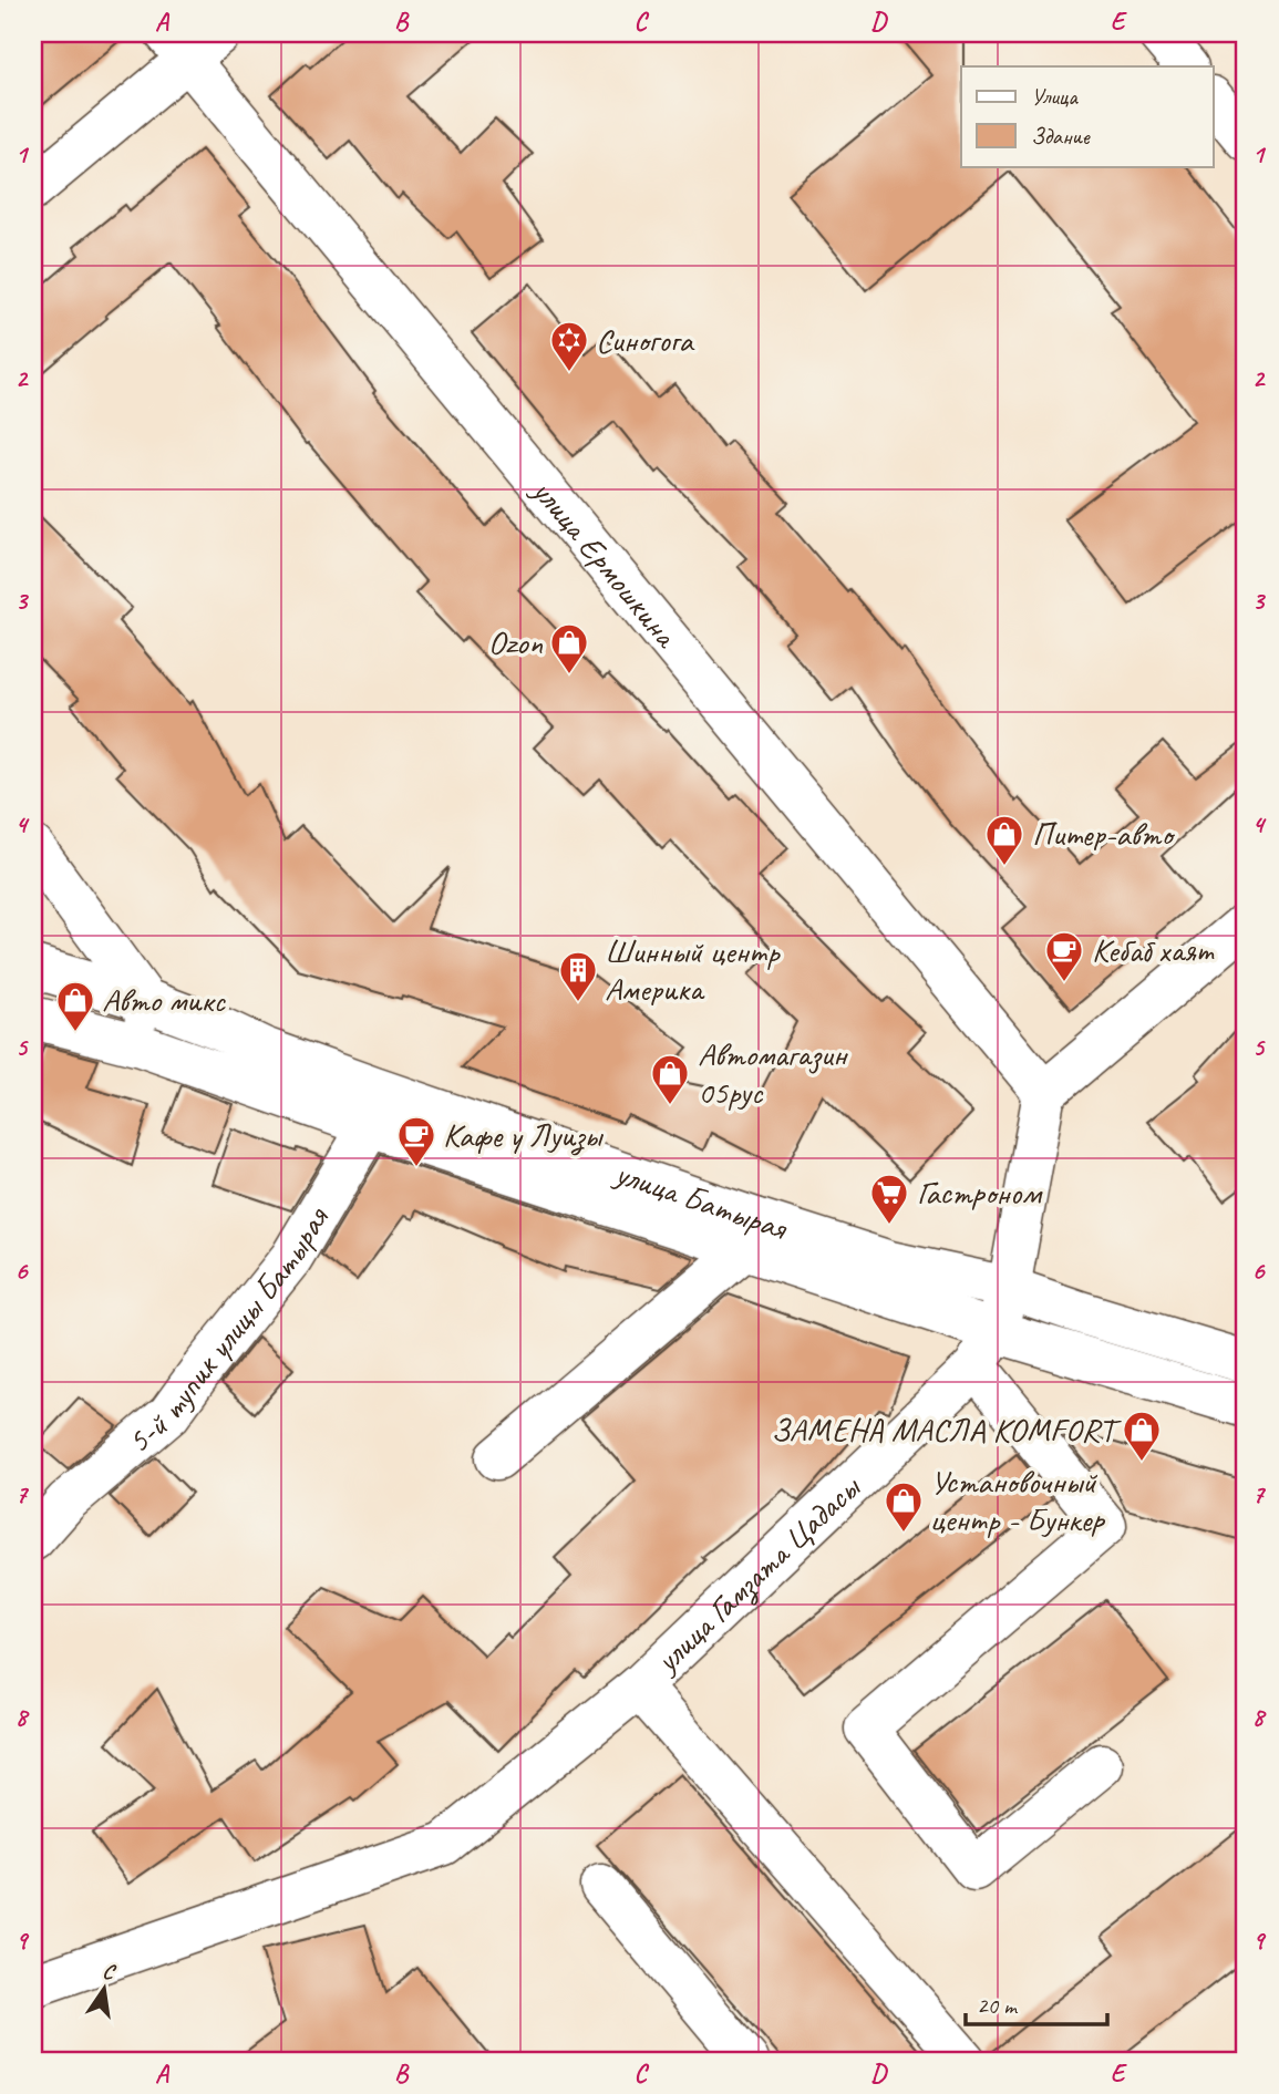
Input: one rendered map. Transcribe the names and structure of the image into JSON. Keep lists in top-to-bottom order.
{
  "streets": {
    "street": [
      "улица Ермошкина",
      "улица Батырая",
      "5-й тупик улицы Батырая",
      "улица Гамзата Цадасы"
    ]
  },
  "crossings": [
    ["улица Ермошкина", "улица Гамзата Цадасы"],
    ["улица Батырая", "5-й тупик улицы Батырая"],
    ["улица Батырая", "улица Гамзата Цадасы"]
  ],
  "places": {
    "synagogue": ["Синогога"],
    "shop": [
      "Ozon",
      "Питер-авто",
      "Авто микс",
      "Автомагазин 05рус",
      "ЗАМЕНА МАСЛА KOMFORT",
      "Установочный центр - Бункер"
    ],
    "cafe": ["Кебаб хаят", "Кафе у Луизы"],
    "building": ["Шинный центр Америка"],
    "supermarket": ["Гастроном"]
  },
  "legend": ["Улица", "Здание"],
  "scale_bar": "20 m",
  "north": "top",
  "grid": {
    "columns": [
      "A",
      "B",
      "C",
      "D",
      "E"
    ],
    "rows": [
      "1",
      "2",
      "3",
      "4",
      "5",
      "6",
      "7",
      "8",
      "9"
    ]
  }
}
